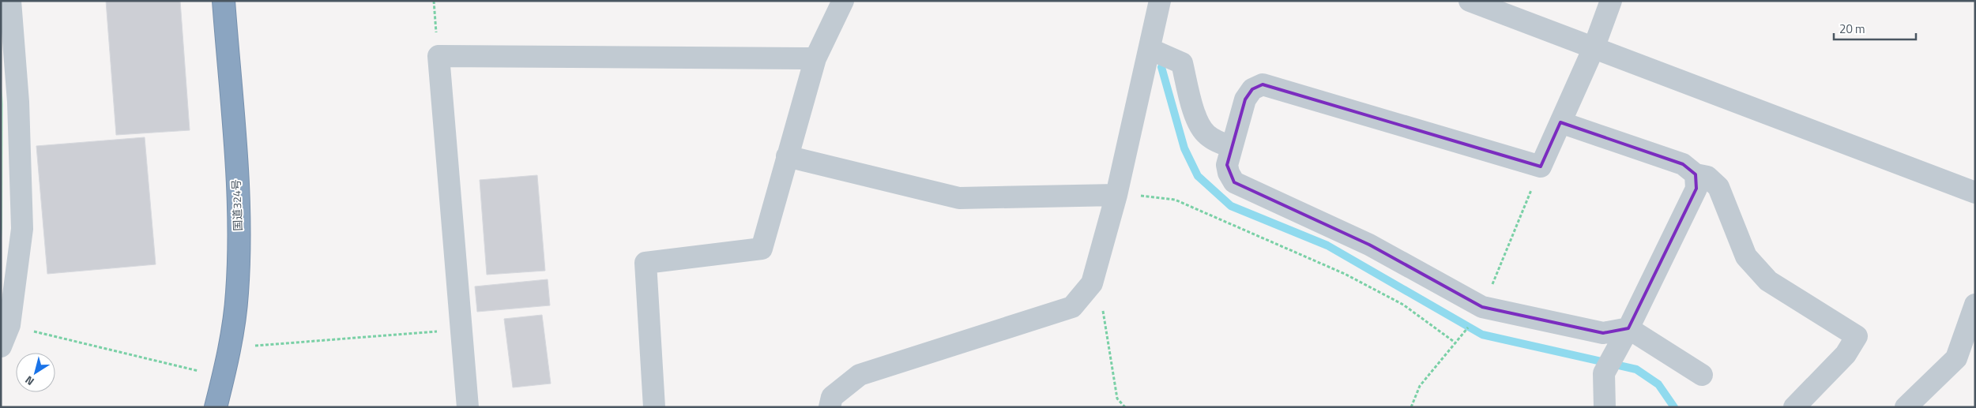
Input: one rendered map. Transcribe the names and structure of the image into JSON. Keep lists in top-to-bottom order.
{
  "streets": {
    "highway": ["国道324号"]
  },
  "scale_bar": "20 m",
  "north": "bottom left"
}
